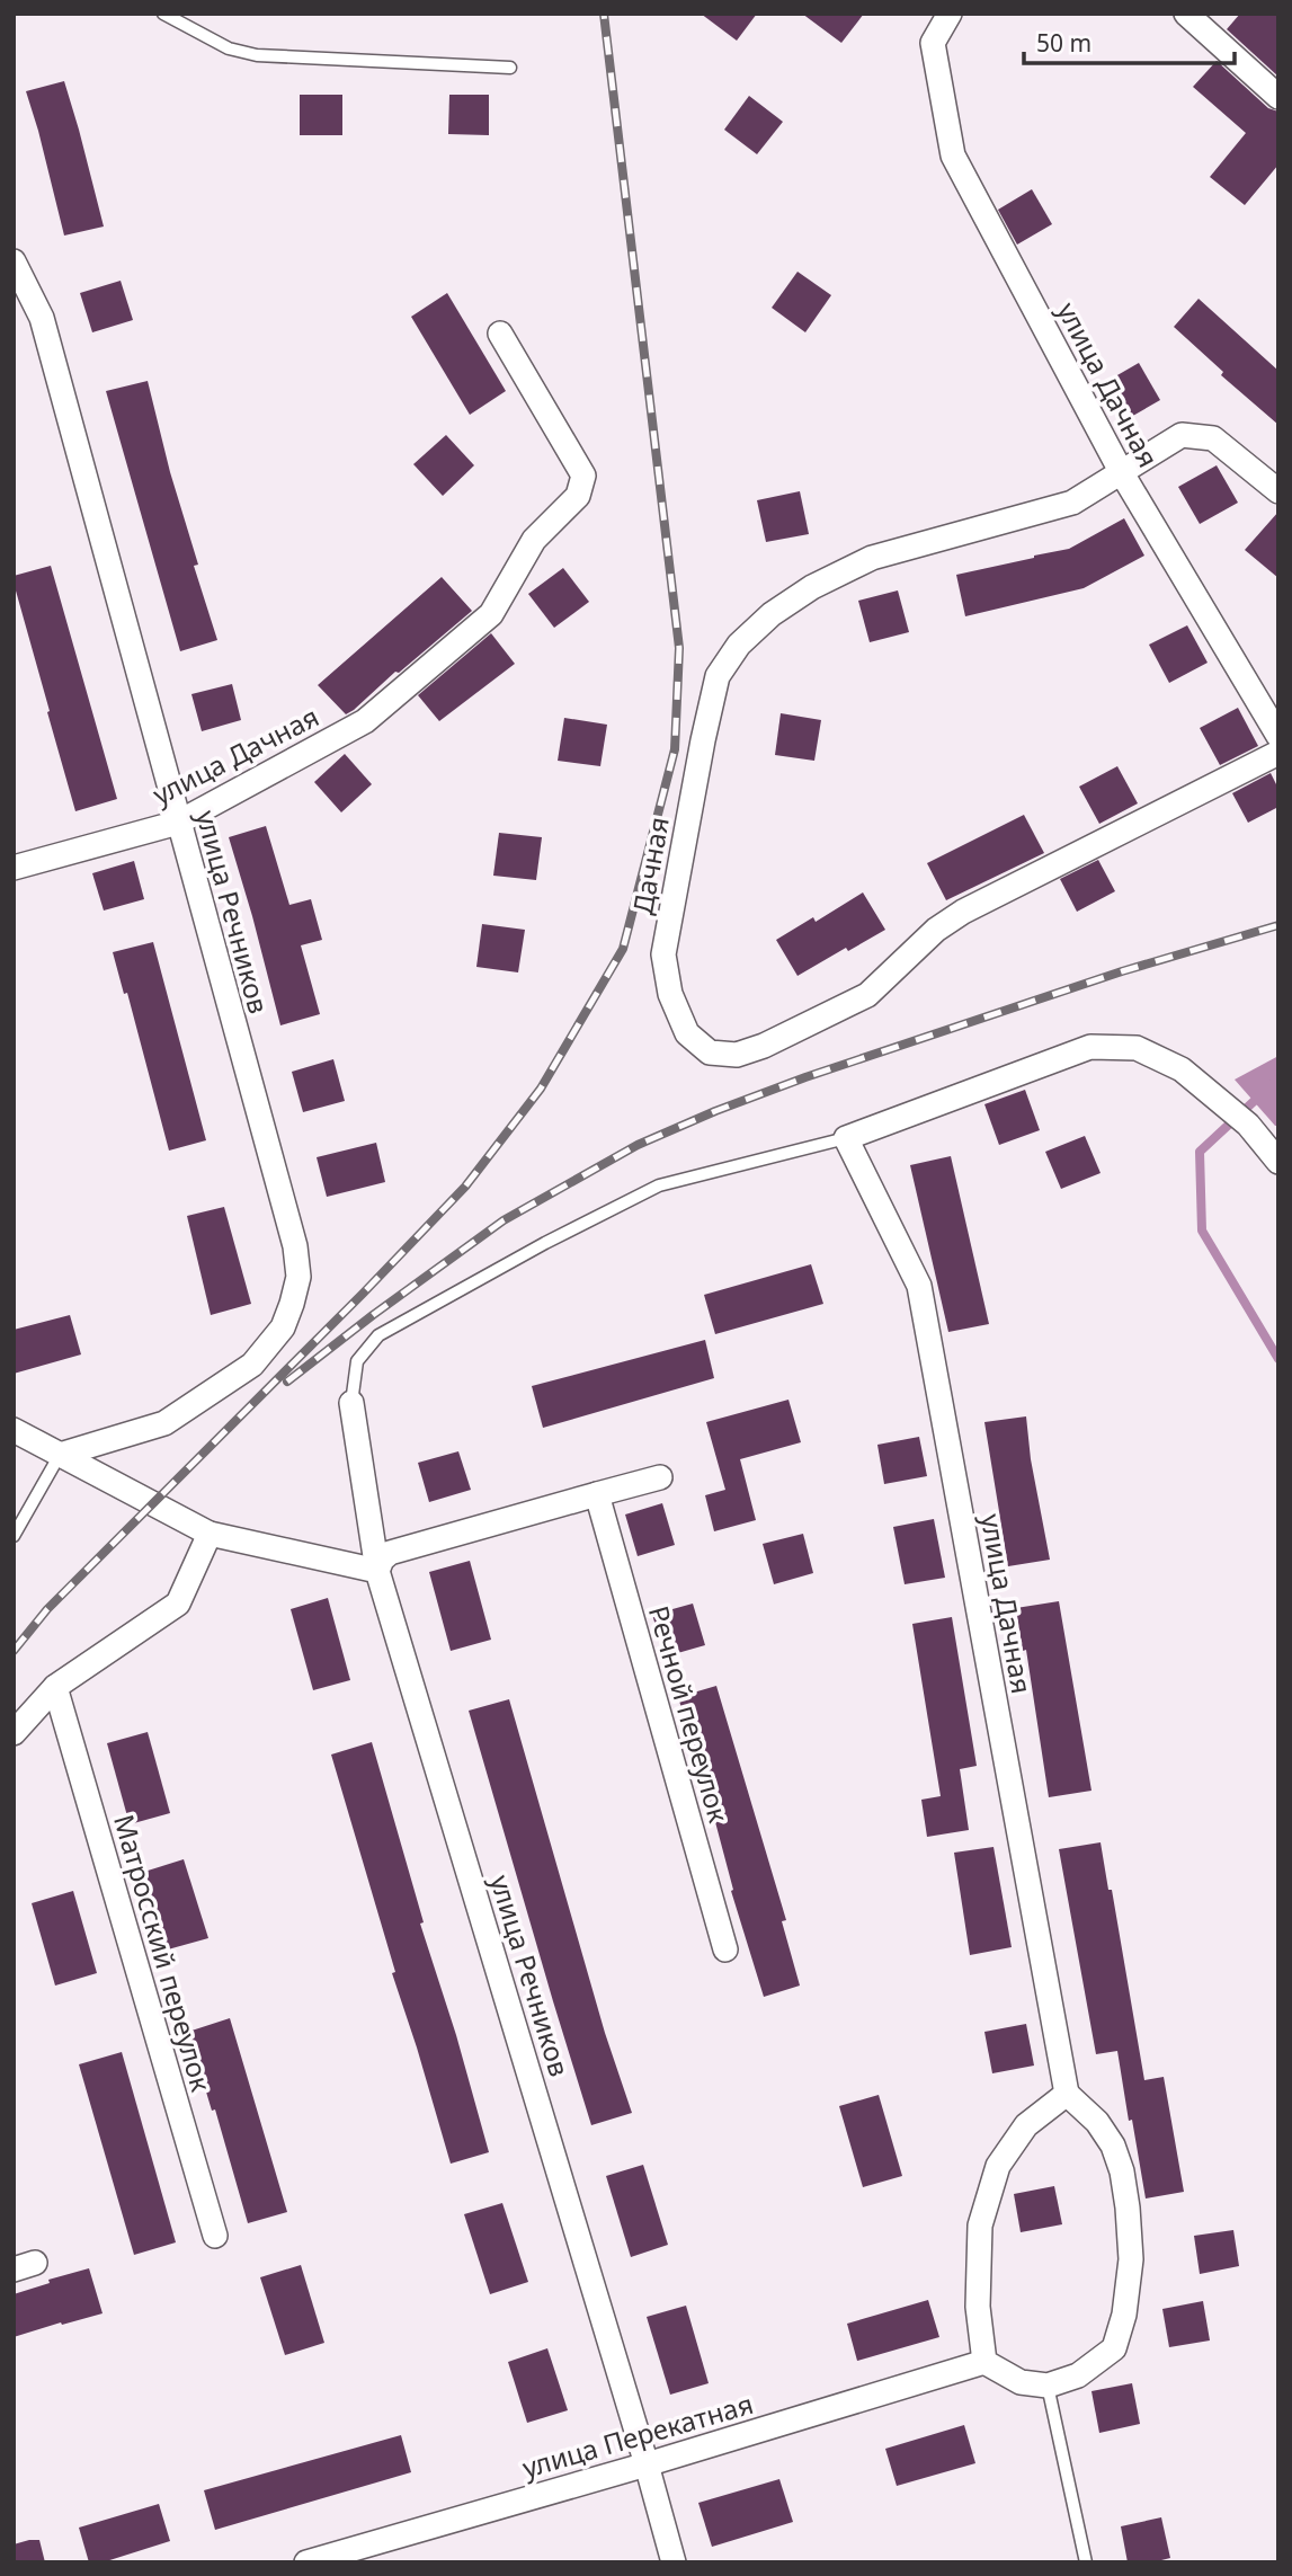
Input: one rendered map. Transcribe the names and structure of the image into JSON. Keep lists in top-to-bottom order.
{
  "streets": {
    "street": [
      "улица Дачная",
      "Дачная",
      "улица Речников",
      "Речной переулок",
      "Матросский переулок",
      "улица Перекатная"
    ]
  },
  "crossings": [
    ["улица Дачная", "Дачная"],
    ["улица Дачная", "улица Речников"],
    ["улица Речников", "улица Перекатная"]
  ],
  "scale_bar": "50 m"
}
